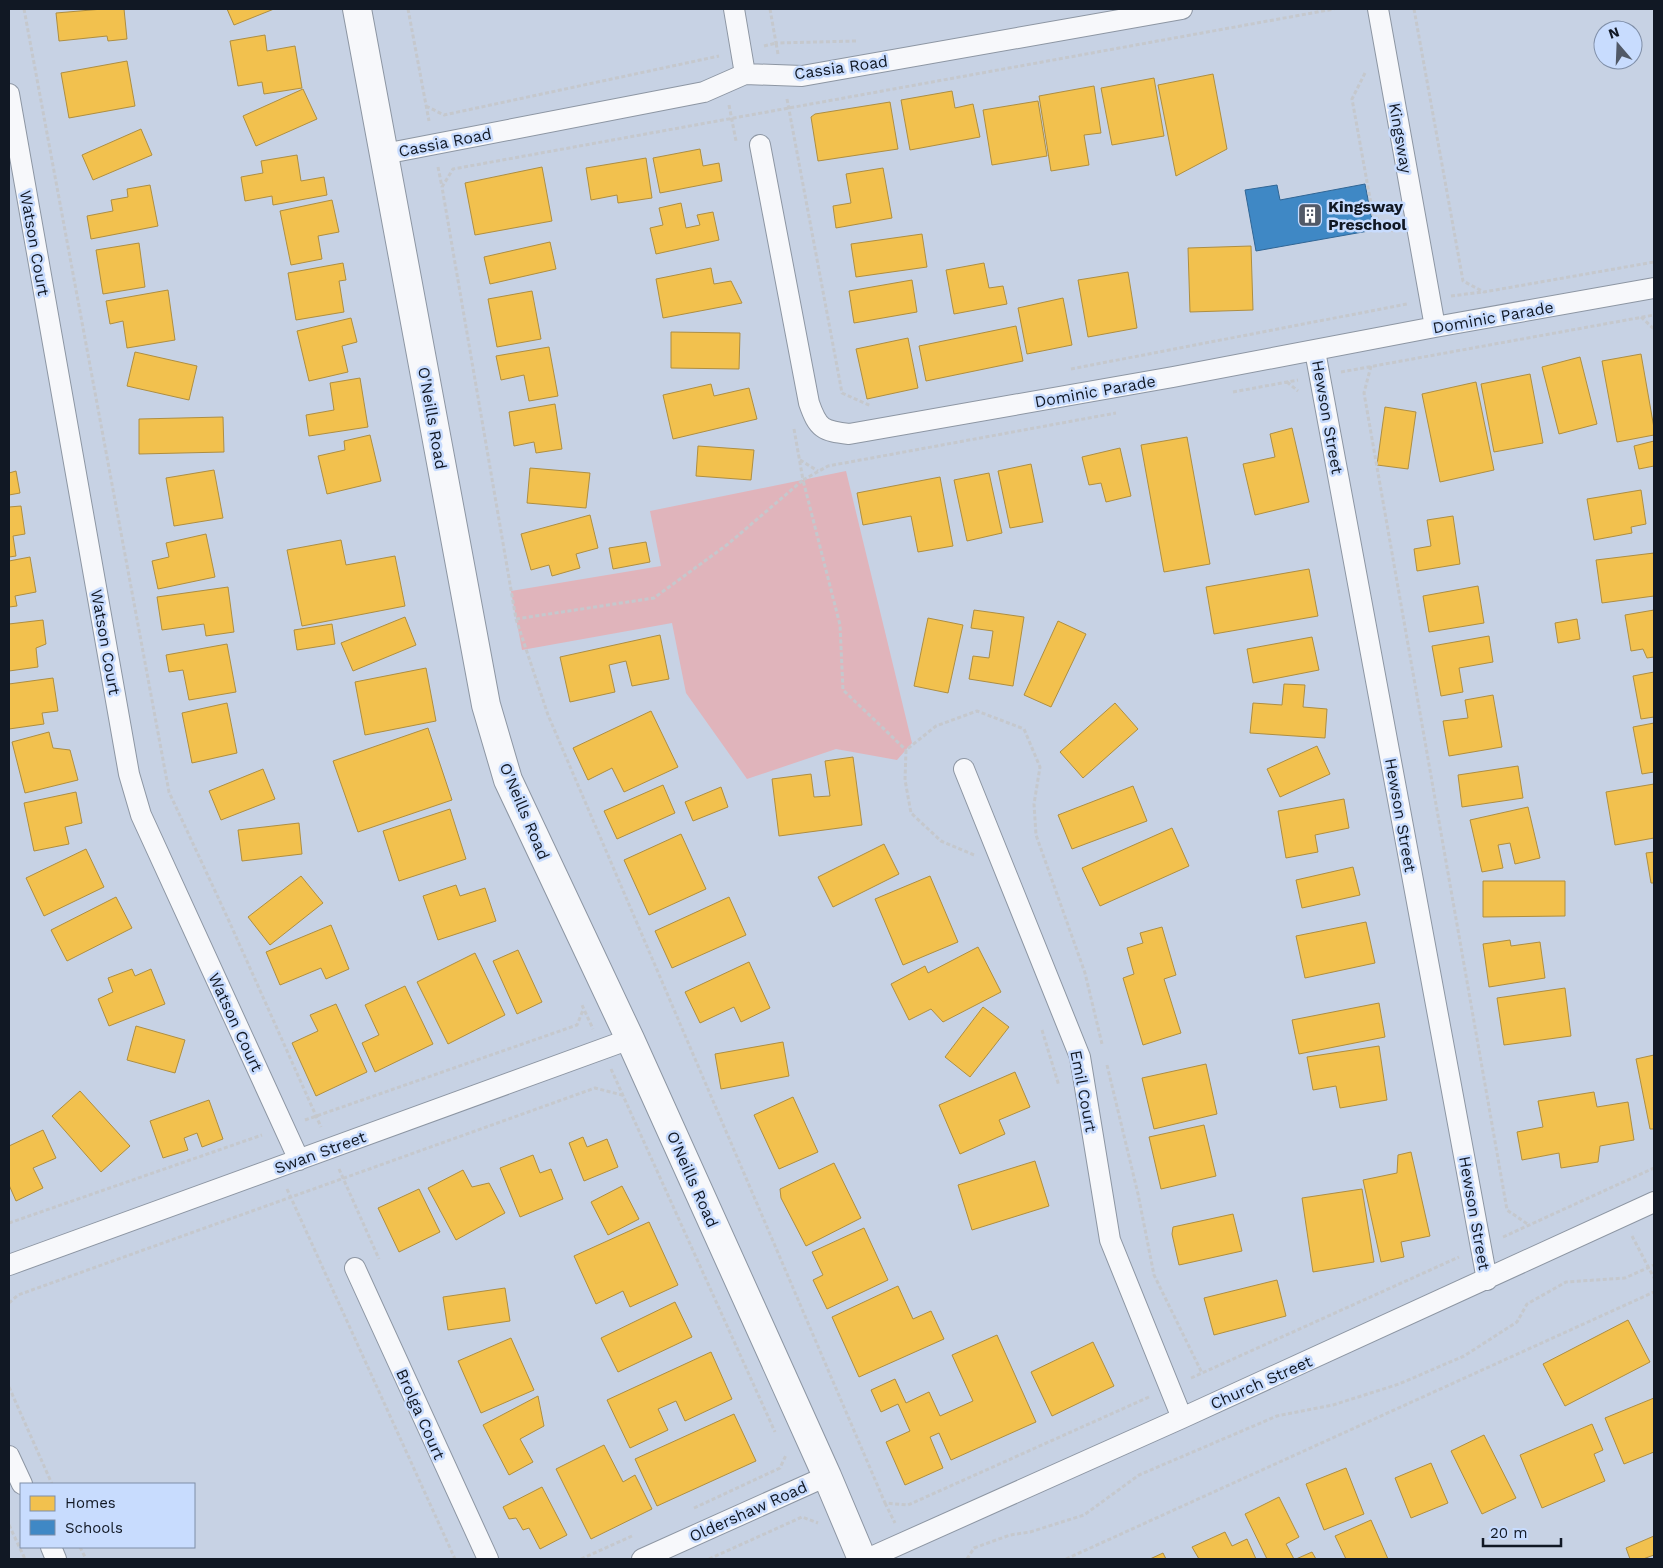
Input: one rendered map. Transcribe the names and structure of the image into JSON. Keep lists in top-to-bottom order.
{
  "streets": {
    "street": [
      "Cassia Road",
      "Kingsway",
      "Watson Court",
      "Dominic Parade",
      "Hewson Street",
      "O'Neills Road",
      "Emil Court",
      "Swan Street",
      "Church Street",
      "Brolga Court",
      "Oldershaw Road"
    ]
  },
  "crossings": [
    ["Cassia Road", "O'Neills Road"],
    ["Kingsway", "Dominic Parade"],
    ["Watson Court", "Swan Street"],
    ["Dominic Parade", "Hewson Street"],
    ["Hewson Street", "Church Street"],
    ["O'Neills Road", "Swan Street"],
    ["O'Neills Road", "Oldershaw Road"],
    ["Emil Court", "Church Street"]
  ],
  "places": {
    "building": ["Kingsway Preschool"]
  },
  "legend": ["Homes", "Schools"],
  "scale_bar": "20 m",
  "north": "top"
}
